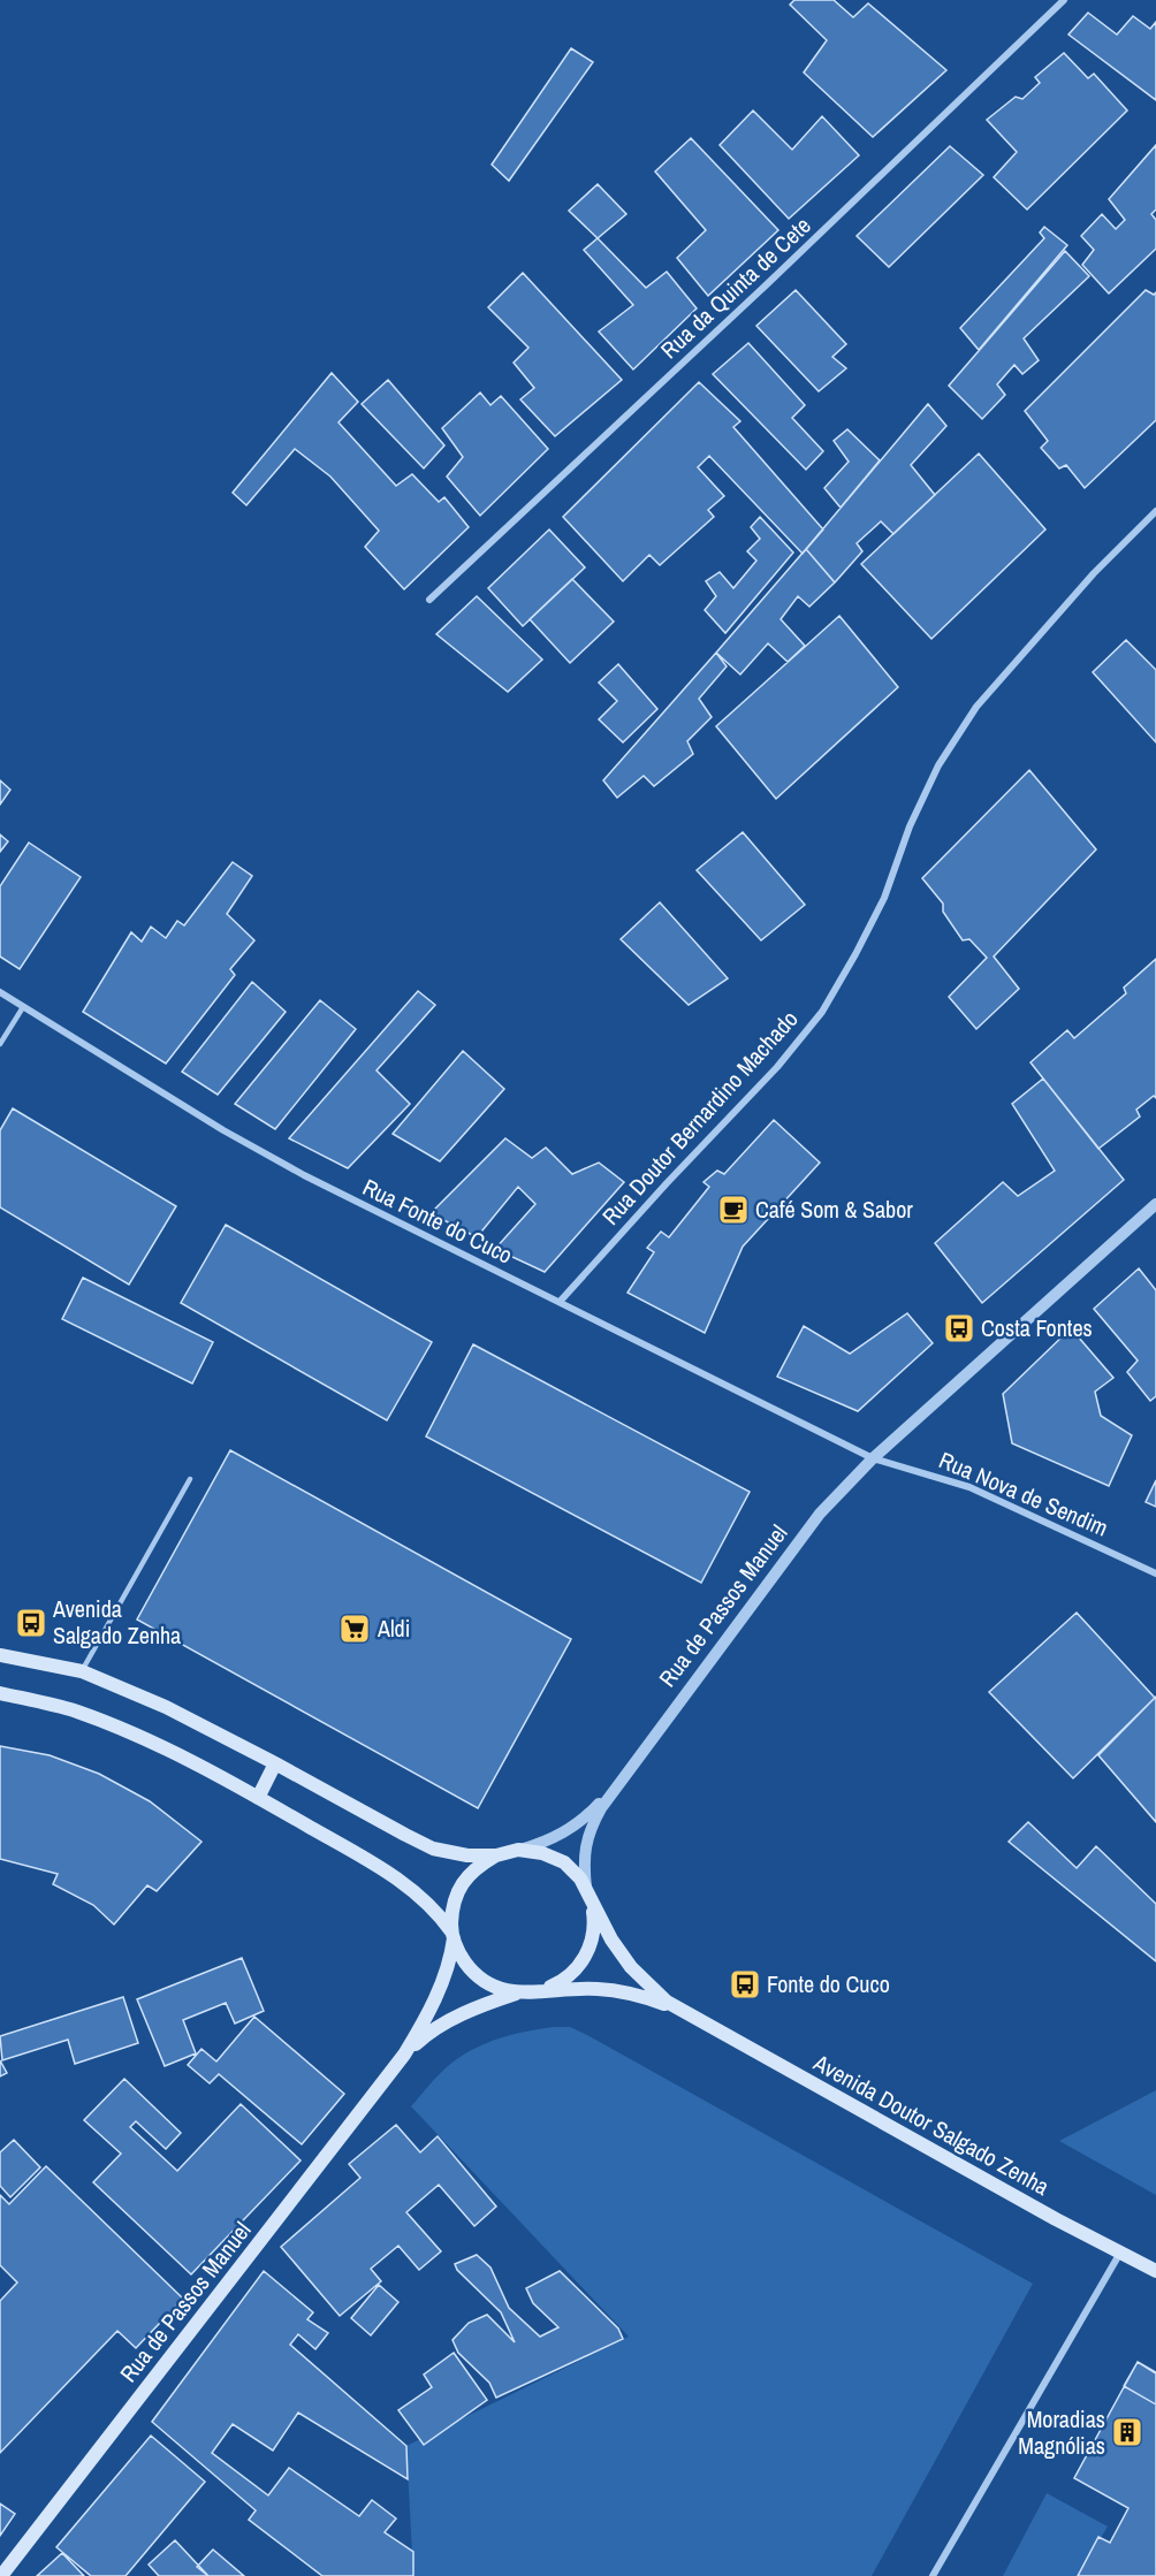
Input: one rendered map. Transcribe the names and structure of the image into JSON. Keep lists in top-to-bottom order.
{
  "streets": {
    "main road": ["Rua de Passos Manuel", "Avenida Doutor Salgado Zenha"],
    "street": [
      "Rua da Quinta de Cete",
      "Rua Doutor Bernardino Machado",
      "Rua Fonte do Cuco",
      "Rua Nova de Sendim"
    ]
  },
  "crossings": [
    ["Rua Doutor Bernardino Machado", "Rua Fonte do Cuco"],
    ["Rua Fonte do Cuco", "Rua Nova de Sendim"],
    ["Rua Fonte do Cuco", "Rua de Passos Manuel"],
    ["Rua Nova de Sendim", "Rua de Passos Manuel"],
    ["Rua de Passos Manuel", "Avenida Doutor Salgado Zenha"]
  ],
  "places": {
    "cafe": ["Café Som & Sabor"],
    "bus stop": ["Costa Fontes", "Avenida Salgado Zenha", "Fonte do Cuco"],
    "supermarket": ["Aldi"],
    "building": ["Moradias Magnólias"]
  }
}
